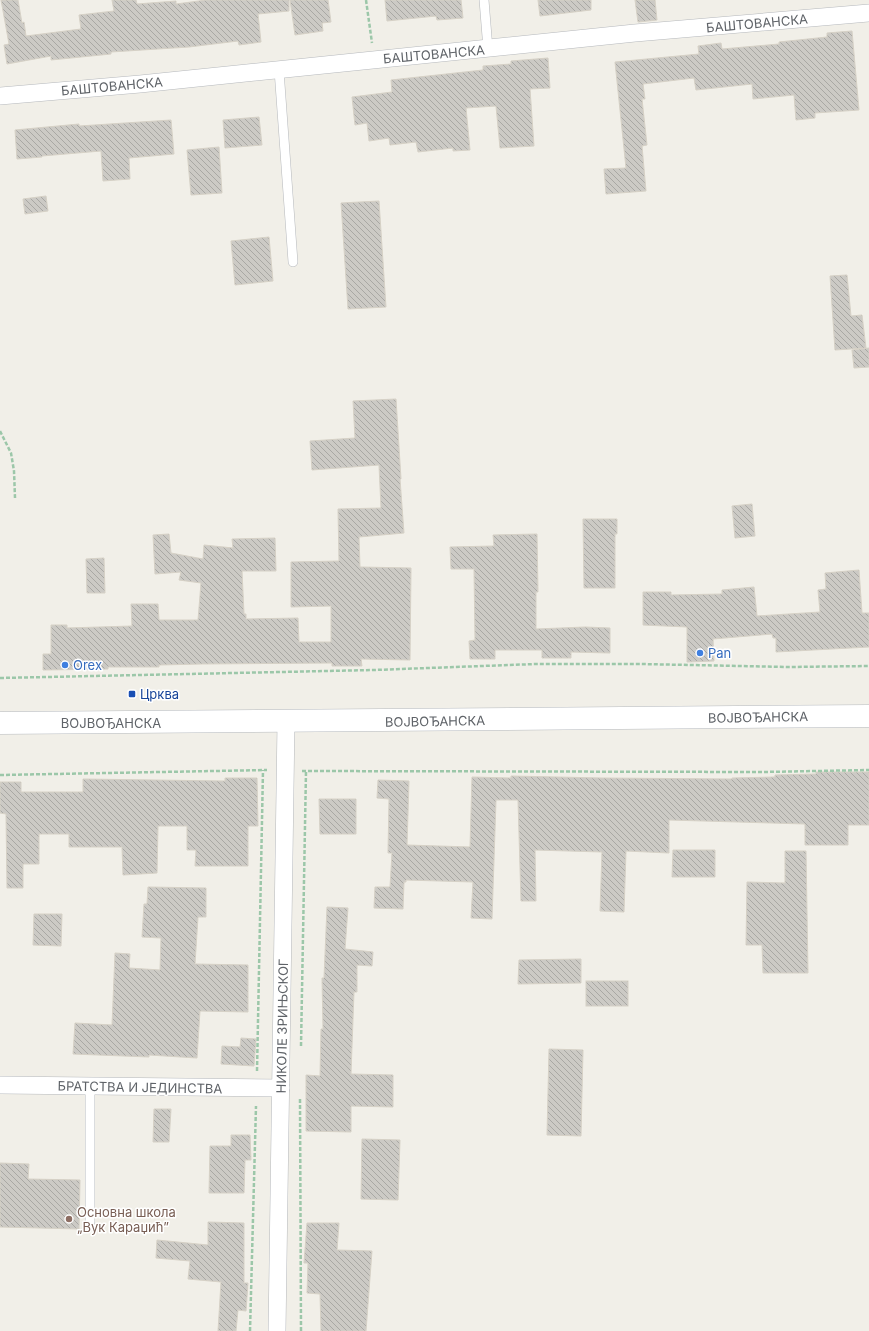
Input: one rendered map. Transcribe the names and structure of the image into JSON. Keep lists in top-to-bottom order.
{
  "streets": {
    "main road": ["ВОЈВОЂАНСКА"],
    "street": ["БАШТОВАНСКА", "НИКОЛЕ ЗРИЊСКОГ", "БРАТСТВА И ЈЕДИНСТВА"]
  },
  "crossings": [
    ["ВОЈВОЂАНСКА", "НИКОЛЕ ЗРИЊСКОГ"],
    ["НИКОЛЕ ЗРИЊСКОГ", "БРАТСТВА И ЈЕДИНСТВА"]
  ],
  "places": {
    "other": ["Pan", "Orex", "Основна школа „Вук Караџић”"],
    "transit": ["Црква"]
  }
}
